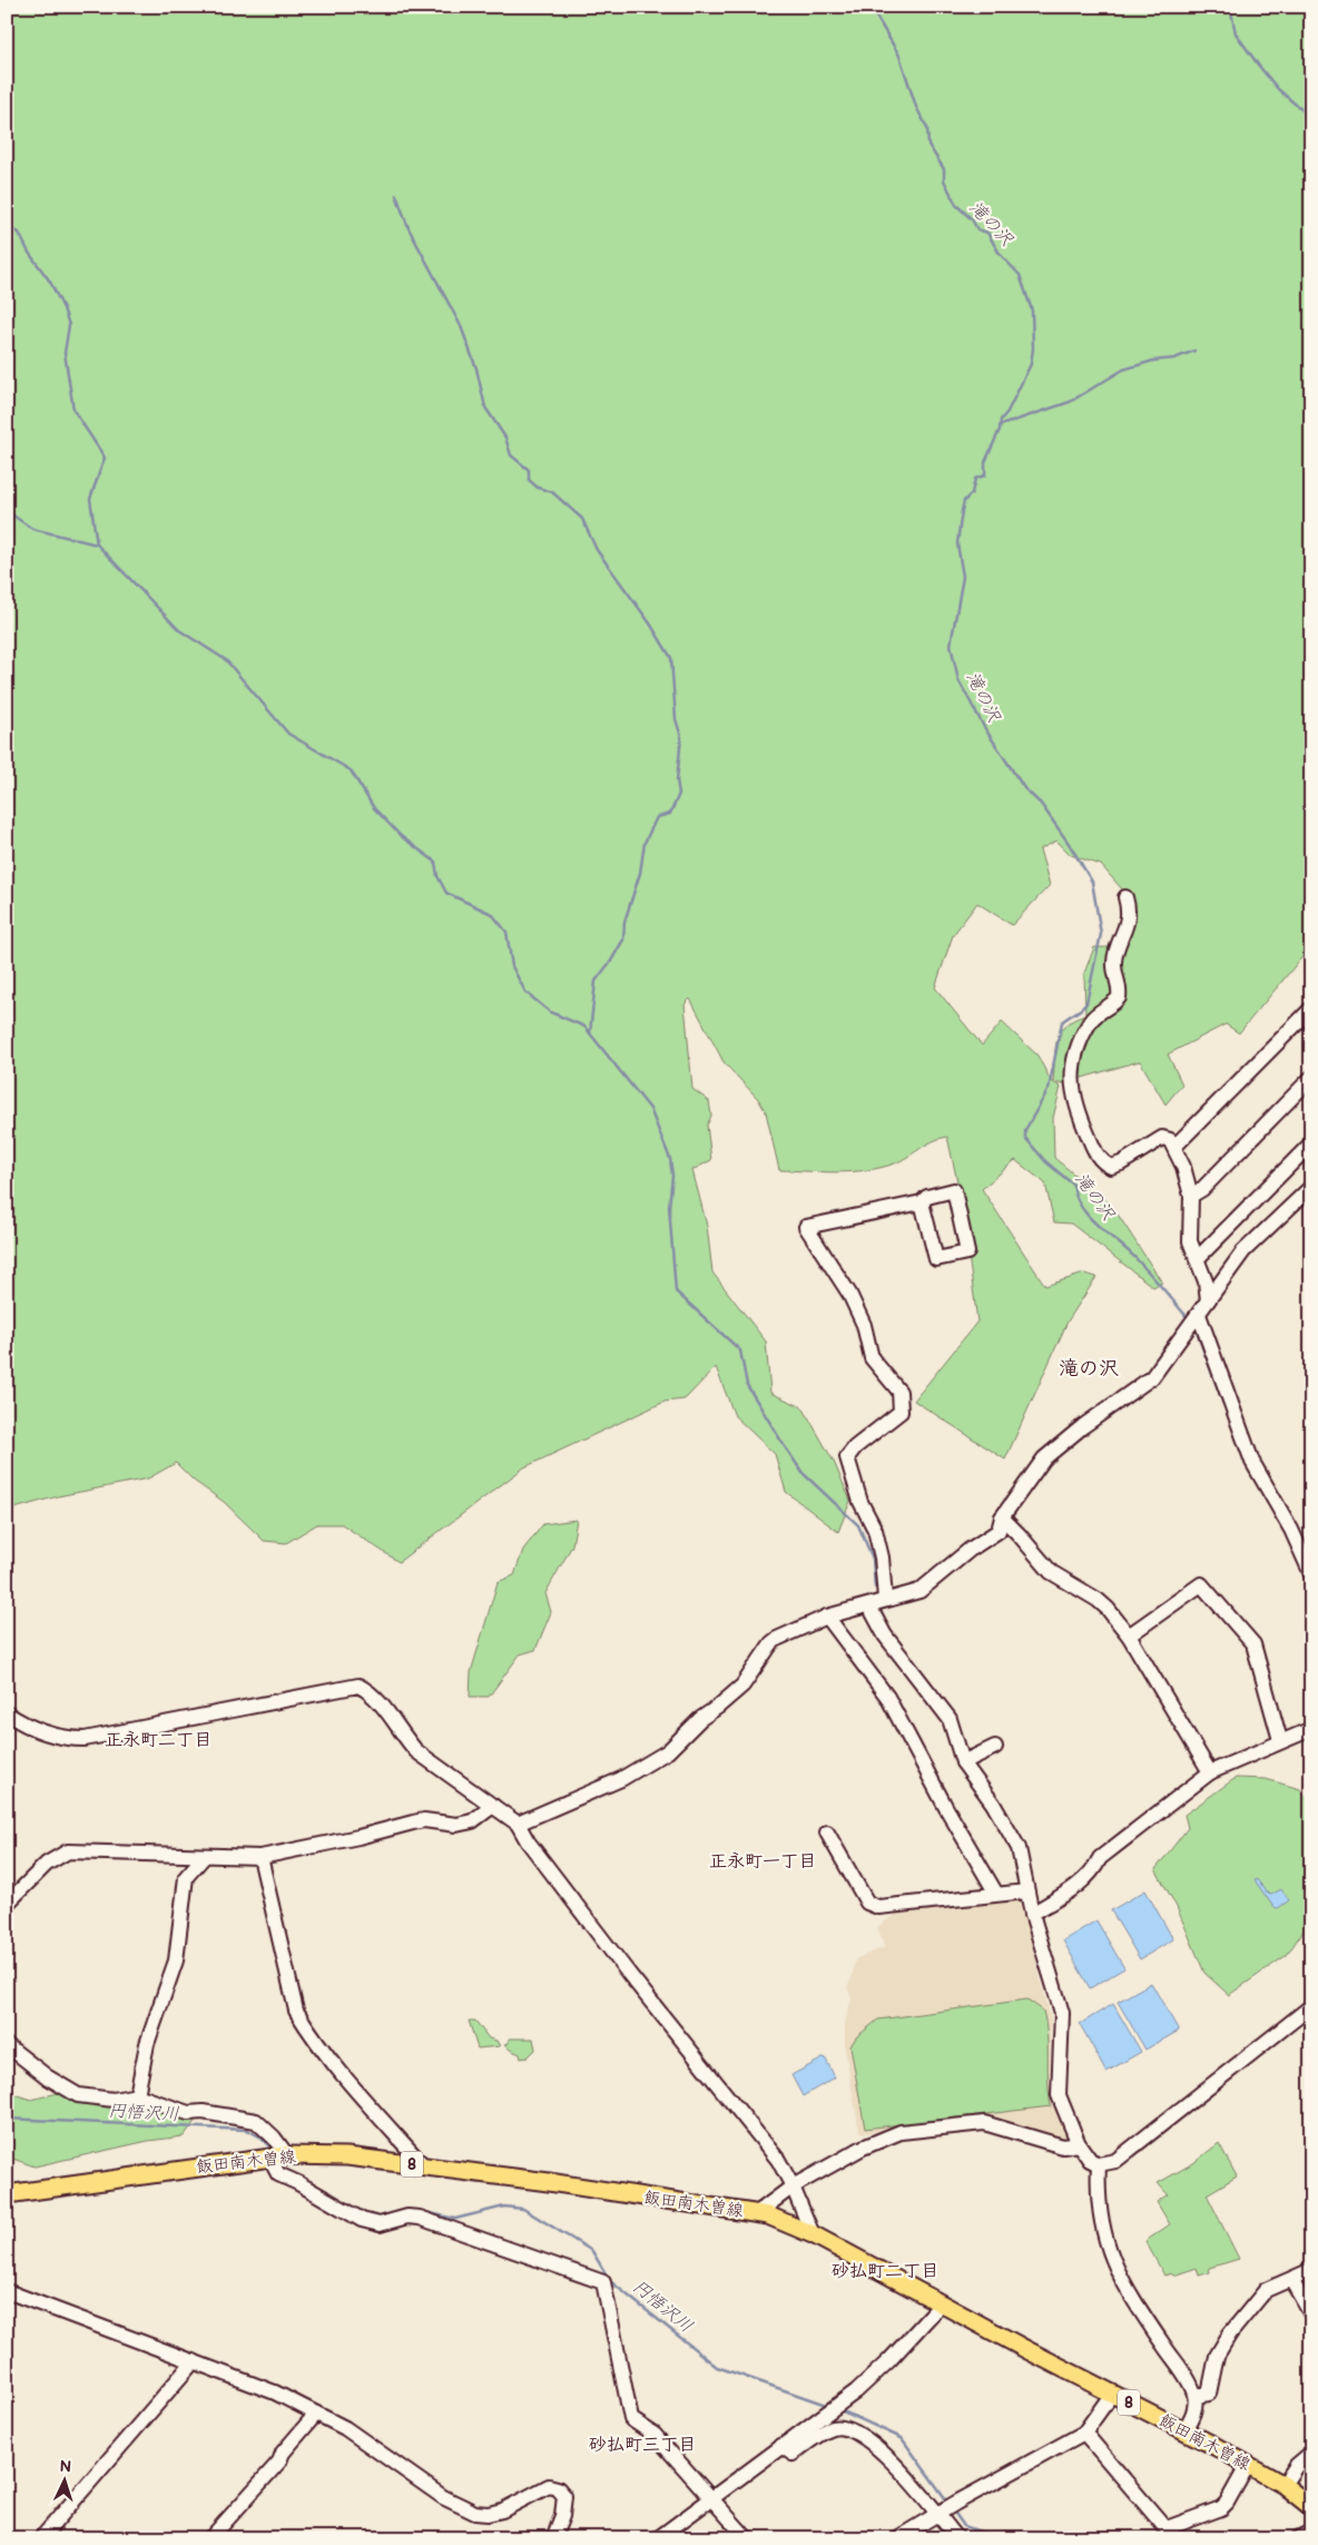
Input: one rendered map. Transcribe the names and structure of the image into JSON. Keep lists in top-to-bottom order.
{
  "streets": {
    "main road": ["飯田南木曽線", "8"]
  },
  "districts": [
    "滝の沢",
    "正永町二丁目",
    "正永町一丁目",
    "砂払町二丁目",
    "砂払町三丁目"
  ],
  "water": ["滝の沢", "円悟沢川"],
  "north": "top"
}
